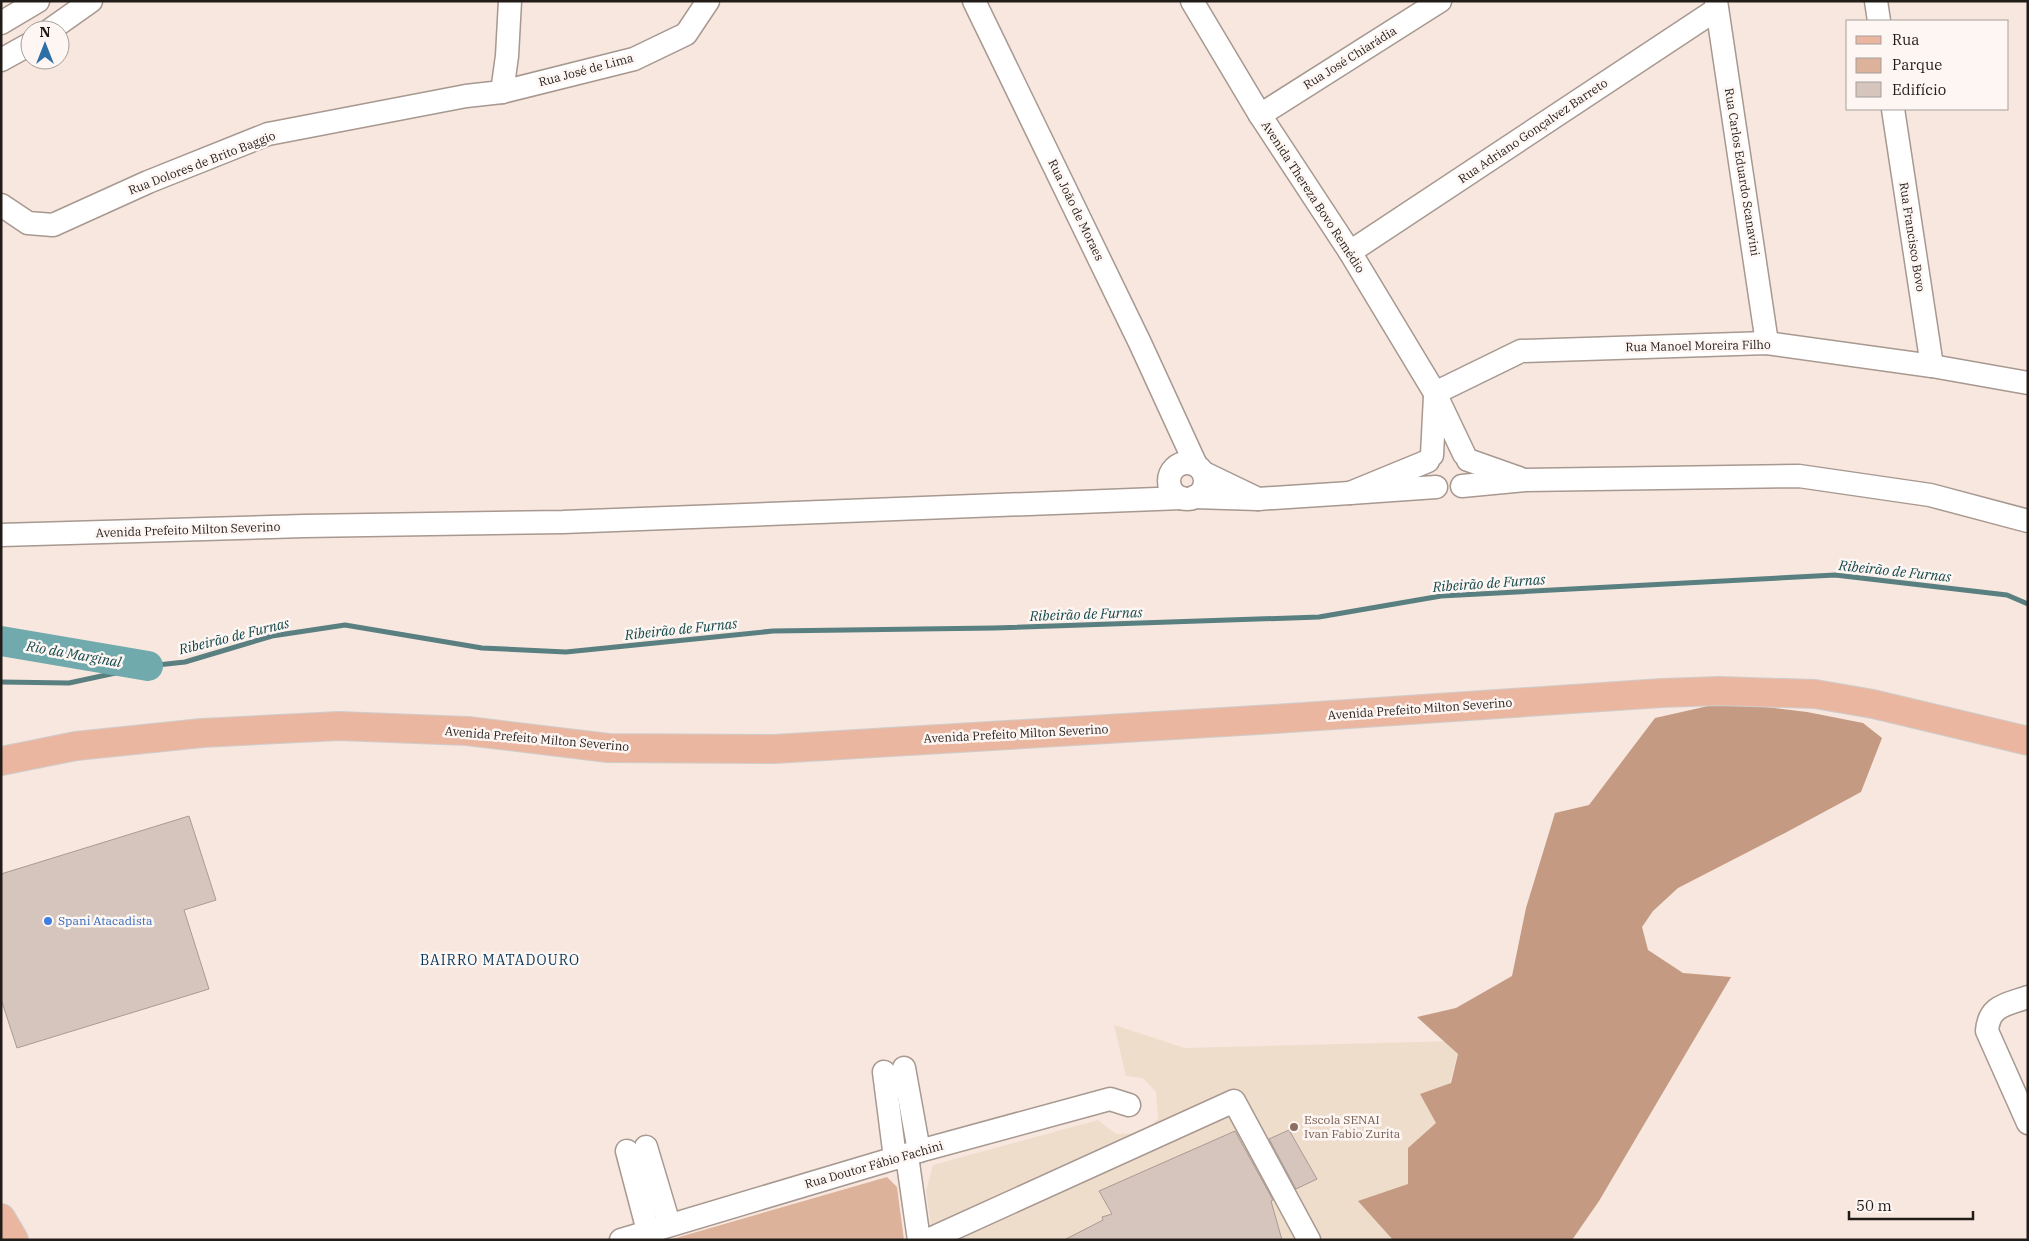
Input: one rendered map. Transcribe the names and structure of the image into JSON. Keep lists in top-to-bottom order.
{
  "streets": {
    "main road": ["Avenida Prefeito Milton Severino"],
    "street": [
      "Rua José Chiarádia",
      "Rua José de Lima",
      "Rua Adriano Gonçalvez Barreto",
      "Rua Dolores de Brito Baggio",
      "Rua Carlos Eduardo Scanavini",
      "Avenida Thereza Bovo Remédio",
      "Rua João de Moraes",
      "Rua Francisco Bovo",
      "Rua Manoel Moreira Filho",
      "Rua Doutor Fábio Fachini"
    ]
  },
  "crossings": [
    ["Rua José Chiarádia", "Avenida Thereza Bovo Remédio"],
    ["Rua José de Lima", "Rua Dolores de Brito Baggio"],
    ["Rua Adriano Gonçalvez Barreto", "Rua Carlos Eduardo Scanavini"],
    ["Rua Adriano Gonçalvez Barreto", "Avenida Thereza Bovo Remédio"],
    ["Rua Carlos Eduardo Scanavini", "Rua Manoel Moreira Filho"],
    ["Avenida Thereza Bovo Remédio", "Rua Manoel Moreira Filho"],
    ["Avenida Thereza Bovo Remédio", "Avenida Prefeito Milton Severino"],
    ["Rua João de Moraes", "Avenida Prefeito Milton Severino"],
    ["Rua Francisco Bovo", "Rua Manoel Moreira Filho"]
  ],
  "districts": ["BAIRRO MATADOURO"],
  "water": ["Ribeirão de Furnas", "Rio da Marginal"],
  "places": ["Spani Atacadista", "Escola SENAI Ivan Fabio Zurita"],
  "legend": ["Rua", "Parque", "Edifício"],
  "scale_bar": "50 m",
  "north": "top"
}
